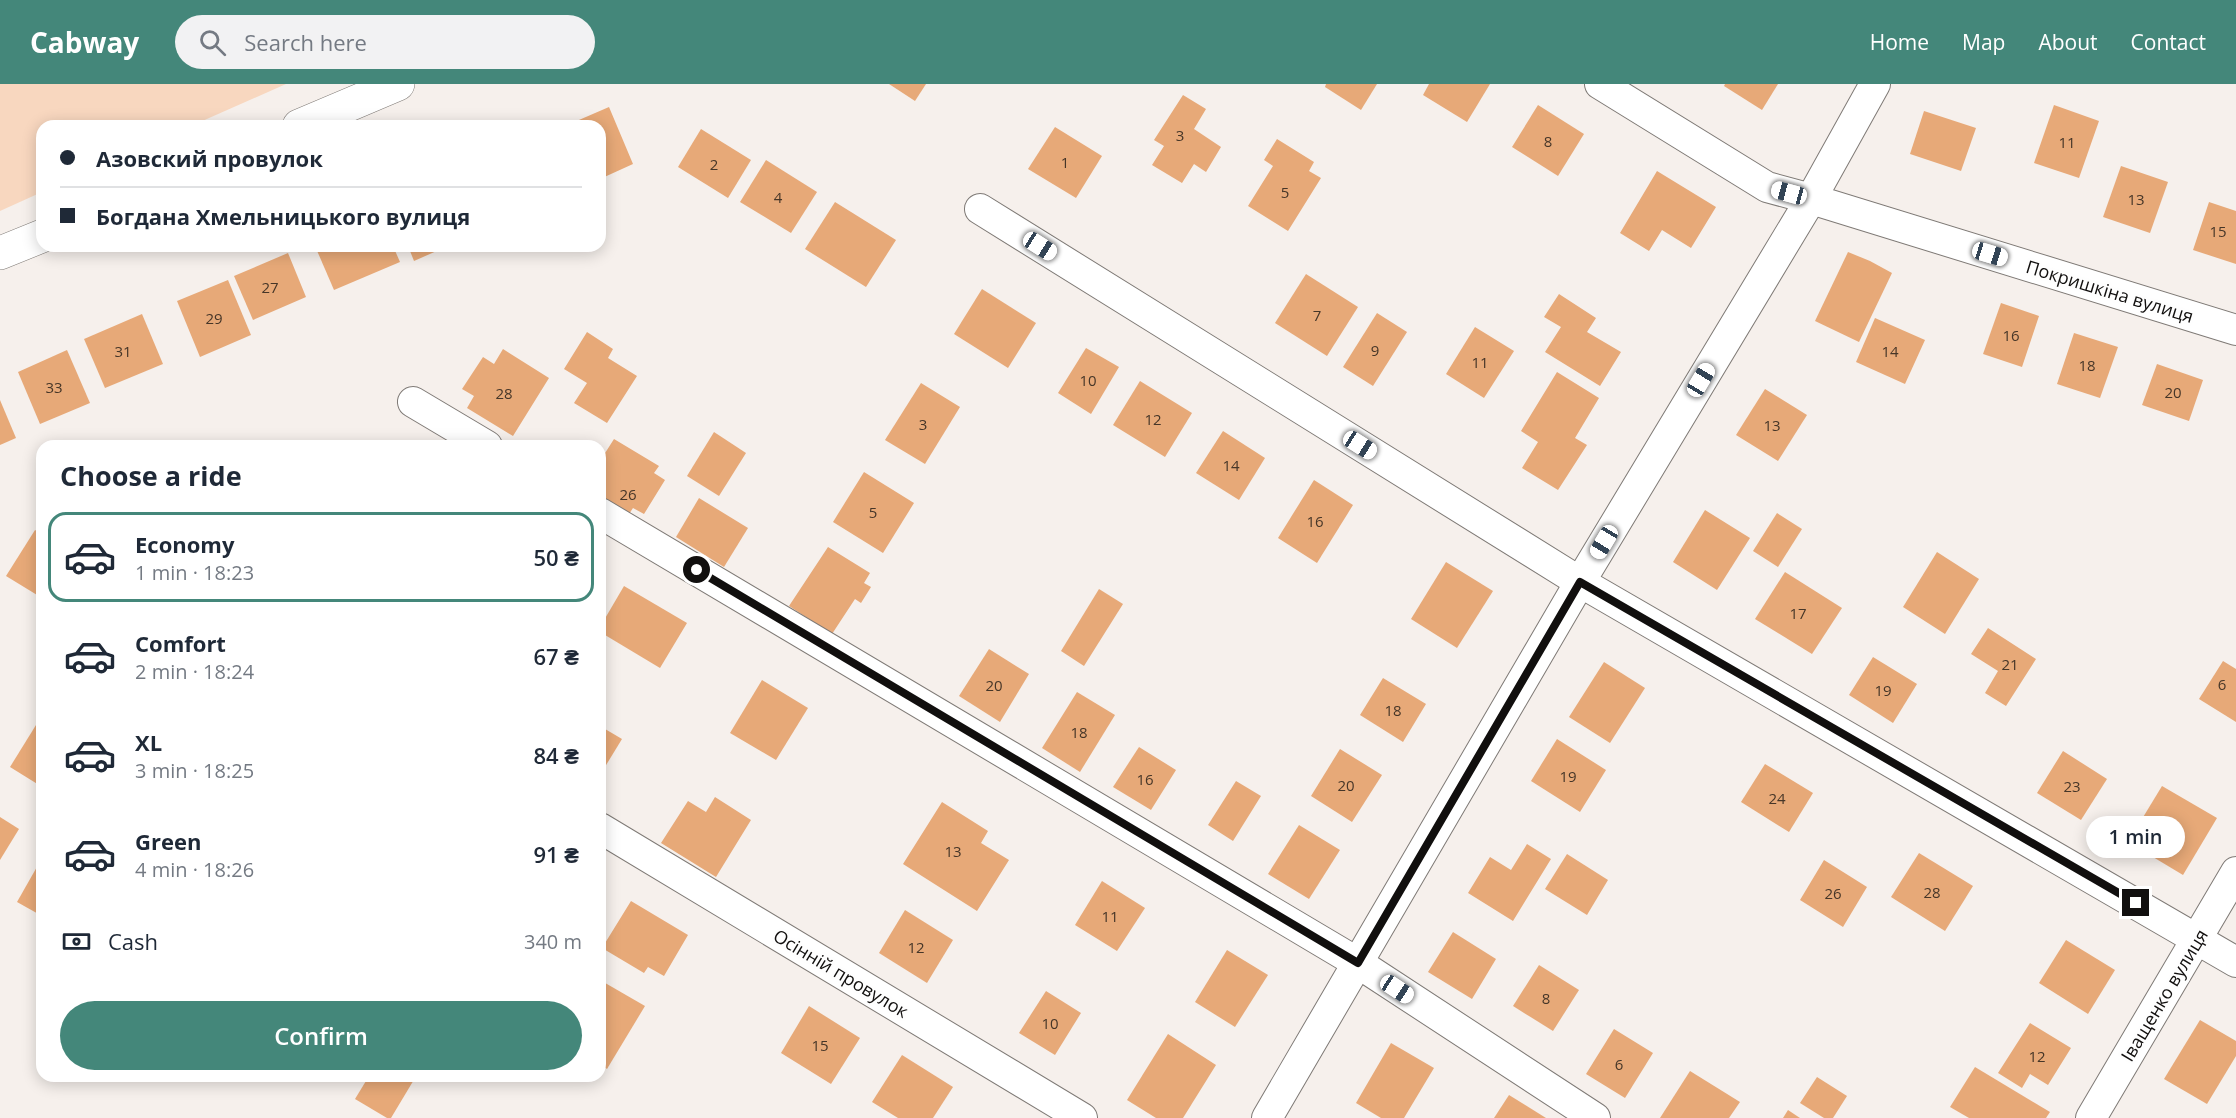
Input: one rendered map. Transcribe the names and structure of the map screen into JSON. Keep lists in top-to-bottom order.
{
  "streets": {
    "street": ["Покришкіна вулиця", "Осінній провулок", "Іващенко вулиця"]
  },
  "house_numbers": [
    "3",
    "8",
    "11",
    "1",
    "2",
    "5",
    "4",
    "13",
    "15",
    "27",
    "7",
    "29",
    "16",
    "9",
    "31",
    "14",
    "11",
    "18",
    "10",
    "33",
    "20",
    "28",
    "12",
    "3",
    "13",
    "14",
    "26",
    "5",
    "16",
    "17",
    "21",
    "6",
    "20",
    "19",
    "18",
    "18",
    "19",
    "16",
    "20",
    "23",
    "24",
    "13",
    "28",
    "26",
    "11",
    "12",
    "8",
    "10",
    "15",
    "12",
    "6"
  ],
  "page": {
    "header": "Cabway",
    "search": "Search here",
    "nav": [
      "Home",
      "Map",
      "About",
      "Contact"
    ],
    "banner": ["Азовский провулок", "Богдана Хмельницького вулиця"],
    "heading": "Choose a ride",
    "list": [
      {
        "name": "Economy",
        "note": "1 min · 18:23",
        "value": "50 ₴"
      },
      {
        "name": "Comfort",
        "note": "2 min · 18:24",
        "value": "67 ₴"
      },
      {
        "name": "XL",
        "note": "3 min · 18:25",
        "value": "84 ₴"
      },
      {
        "name": "Green",
        "note": "4 min · 18:26",
        "value": "91 ₴"
      }
    ],
    "bubble": "1 min",
    "pay": ["Cash", "340 m"],
    "buttons": "Confirm"
  }
}
